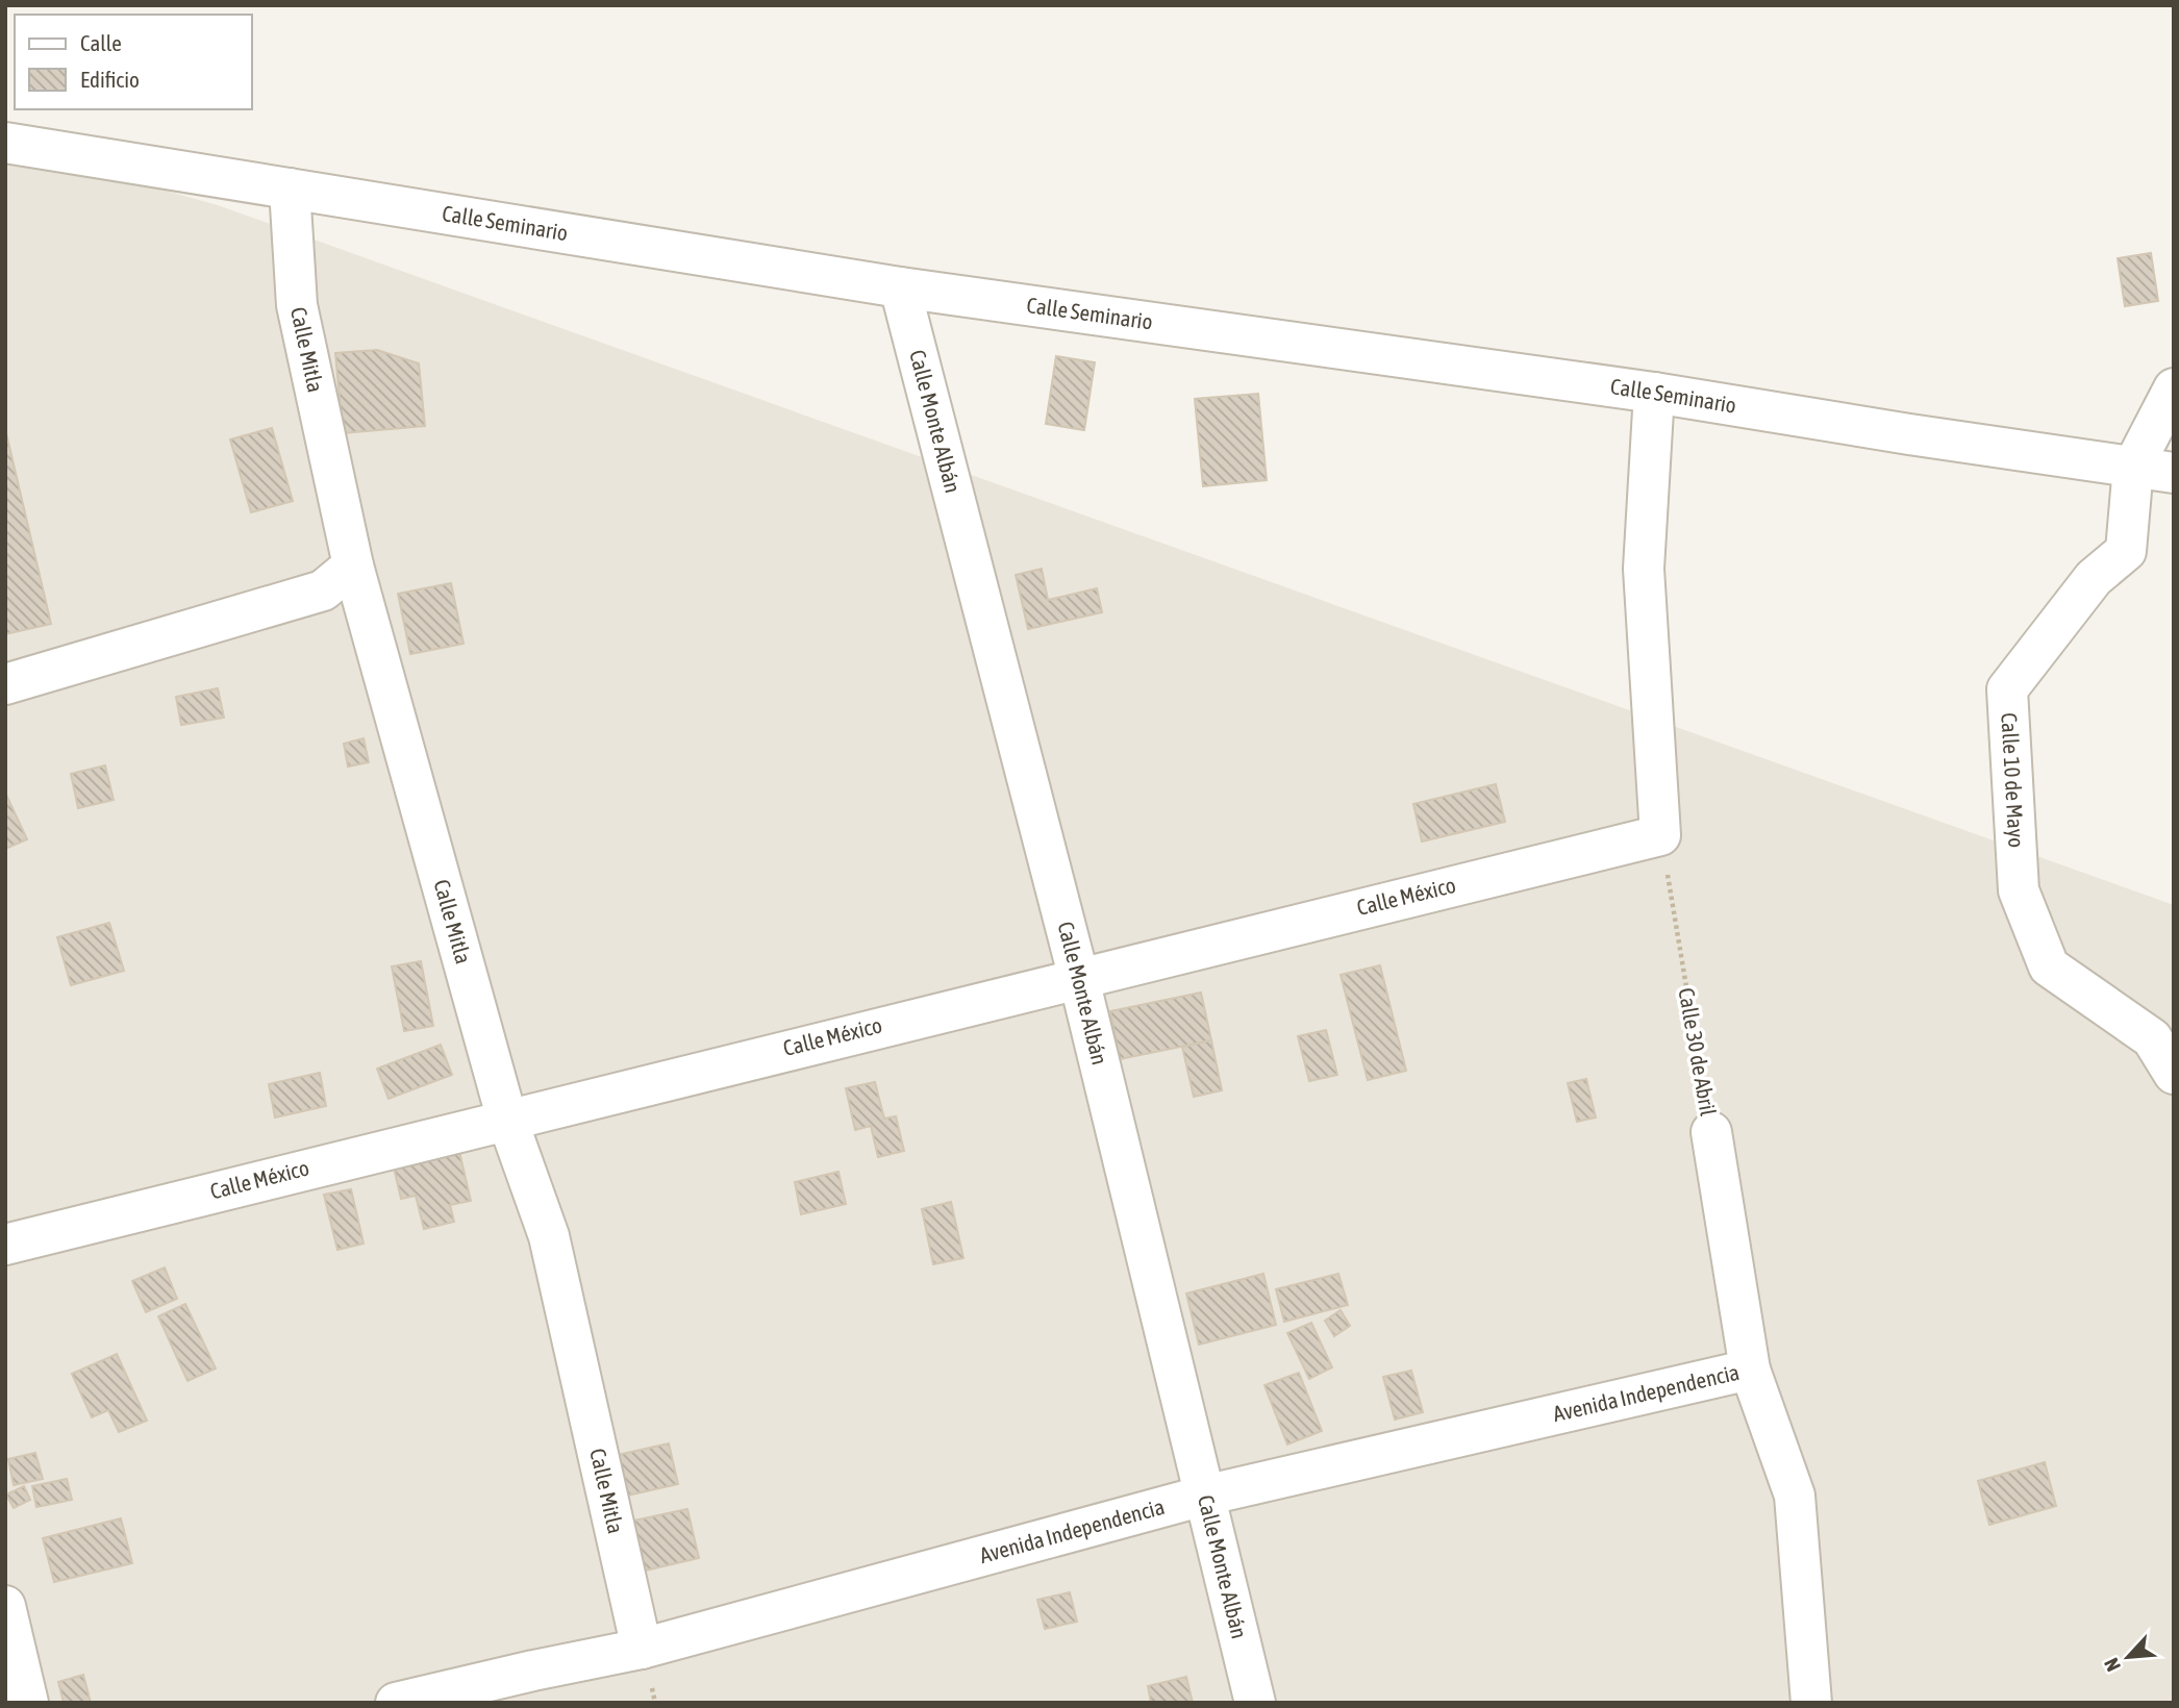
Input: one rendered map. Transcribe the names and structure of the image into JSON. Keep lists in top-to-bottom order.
{
  "streets": {
    "street": [
      "Calle Seminario",
      "Calle Mitla",
      "Calle Monte Albán",
      "Calle 10 de Mayo",
      "Calle México",
      "Calle 30 de Abril",
      "Avenida Independencia"
    ]
  },
  "crossings": [
    ["Calle Seminario", "Calle Mitla"],
    ["Calle Seminario", "Calle Monte Albán"],
    ["Calle Seminario", "Calle 10 de Mayo"],
    ["Calle Mitla", "Calle México"],
    ["Calle Mitla", "Avenida Independencia"],
    ["Calle Monte Albán", "Calle México"],
    ["Calle Monte Albán", "Avenida Independencia"],
    ["Calle México", "Calle 30 de Abril"],
    ["Calle 30 de Abril", "Avenida Independencia"]
  ],
  "legend": ["Calle", "Edificio"],
  "north": "bottom left"
}
